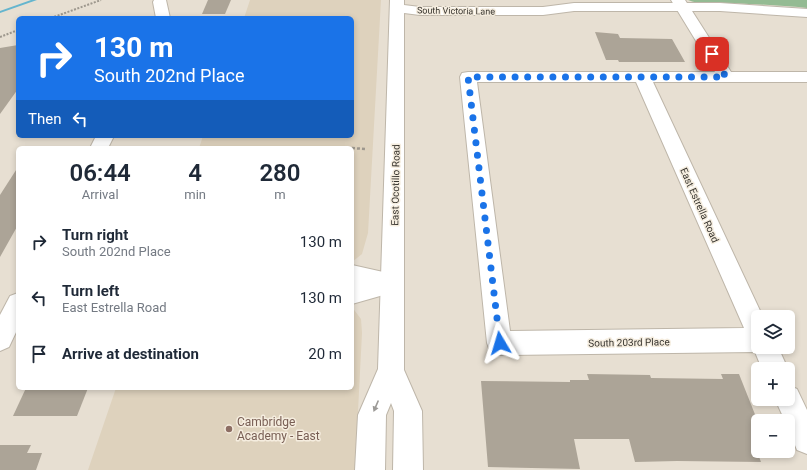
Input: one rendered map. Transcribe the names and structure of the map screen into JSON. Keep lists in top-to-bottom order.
{
  "streets": {
    "main road": ["South Victoria Lane", "East Ocotillo Road"],
    "street": ["East Estrella Road", "South 203rd Place"]
  },
  "crossings": [
    ["South Victoria Lane", "East Ocotillo Road"],
    ["East Estrella Road", "South 203rd Place"]
  ],
  "places": ["Cambridge Academy - East"],
  "page": {
    "turn": ["130 m", "South 202nd Place"],
    "then": "Then",
    "eta": [
      "06:44",
      "Arrival",
      "4",
      "min",
      "280",
      "m"
    ],
    "list": [
      {
        "name": "Turn right",
        "note": "South 202nd Place",
        "value": "130 m"
      },
      {
        "name": "Turn left",
        "note": "East Estrella Road",
        "value": "130 m"
      },
      {
        "name": "Arrive at destination",
        "value": "20 m"
      }
    ],
    "map_buttons": ["+", "−"]
  }
}
